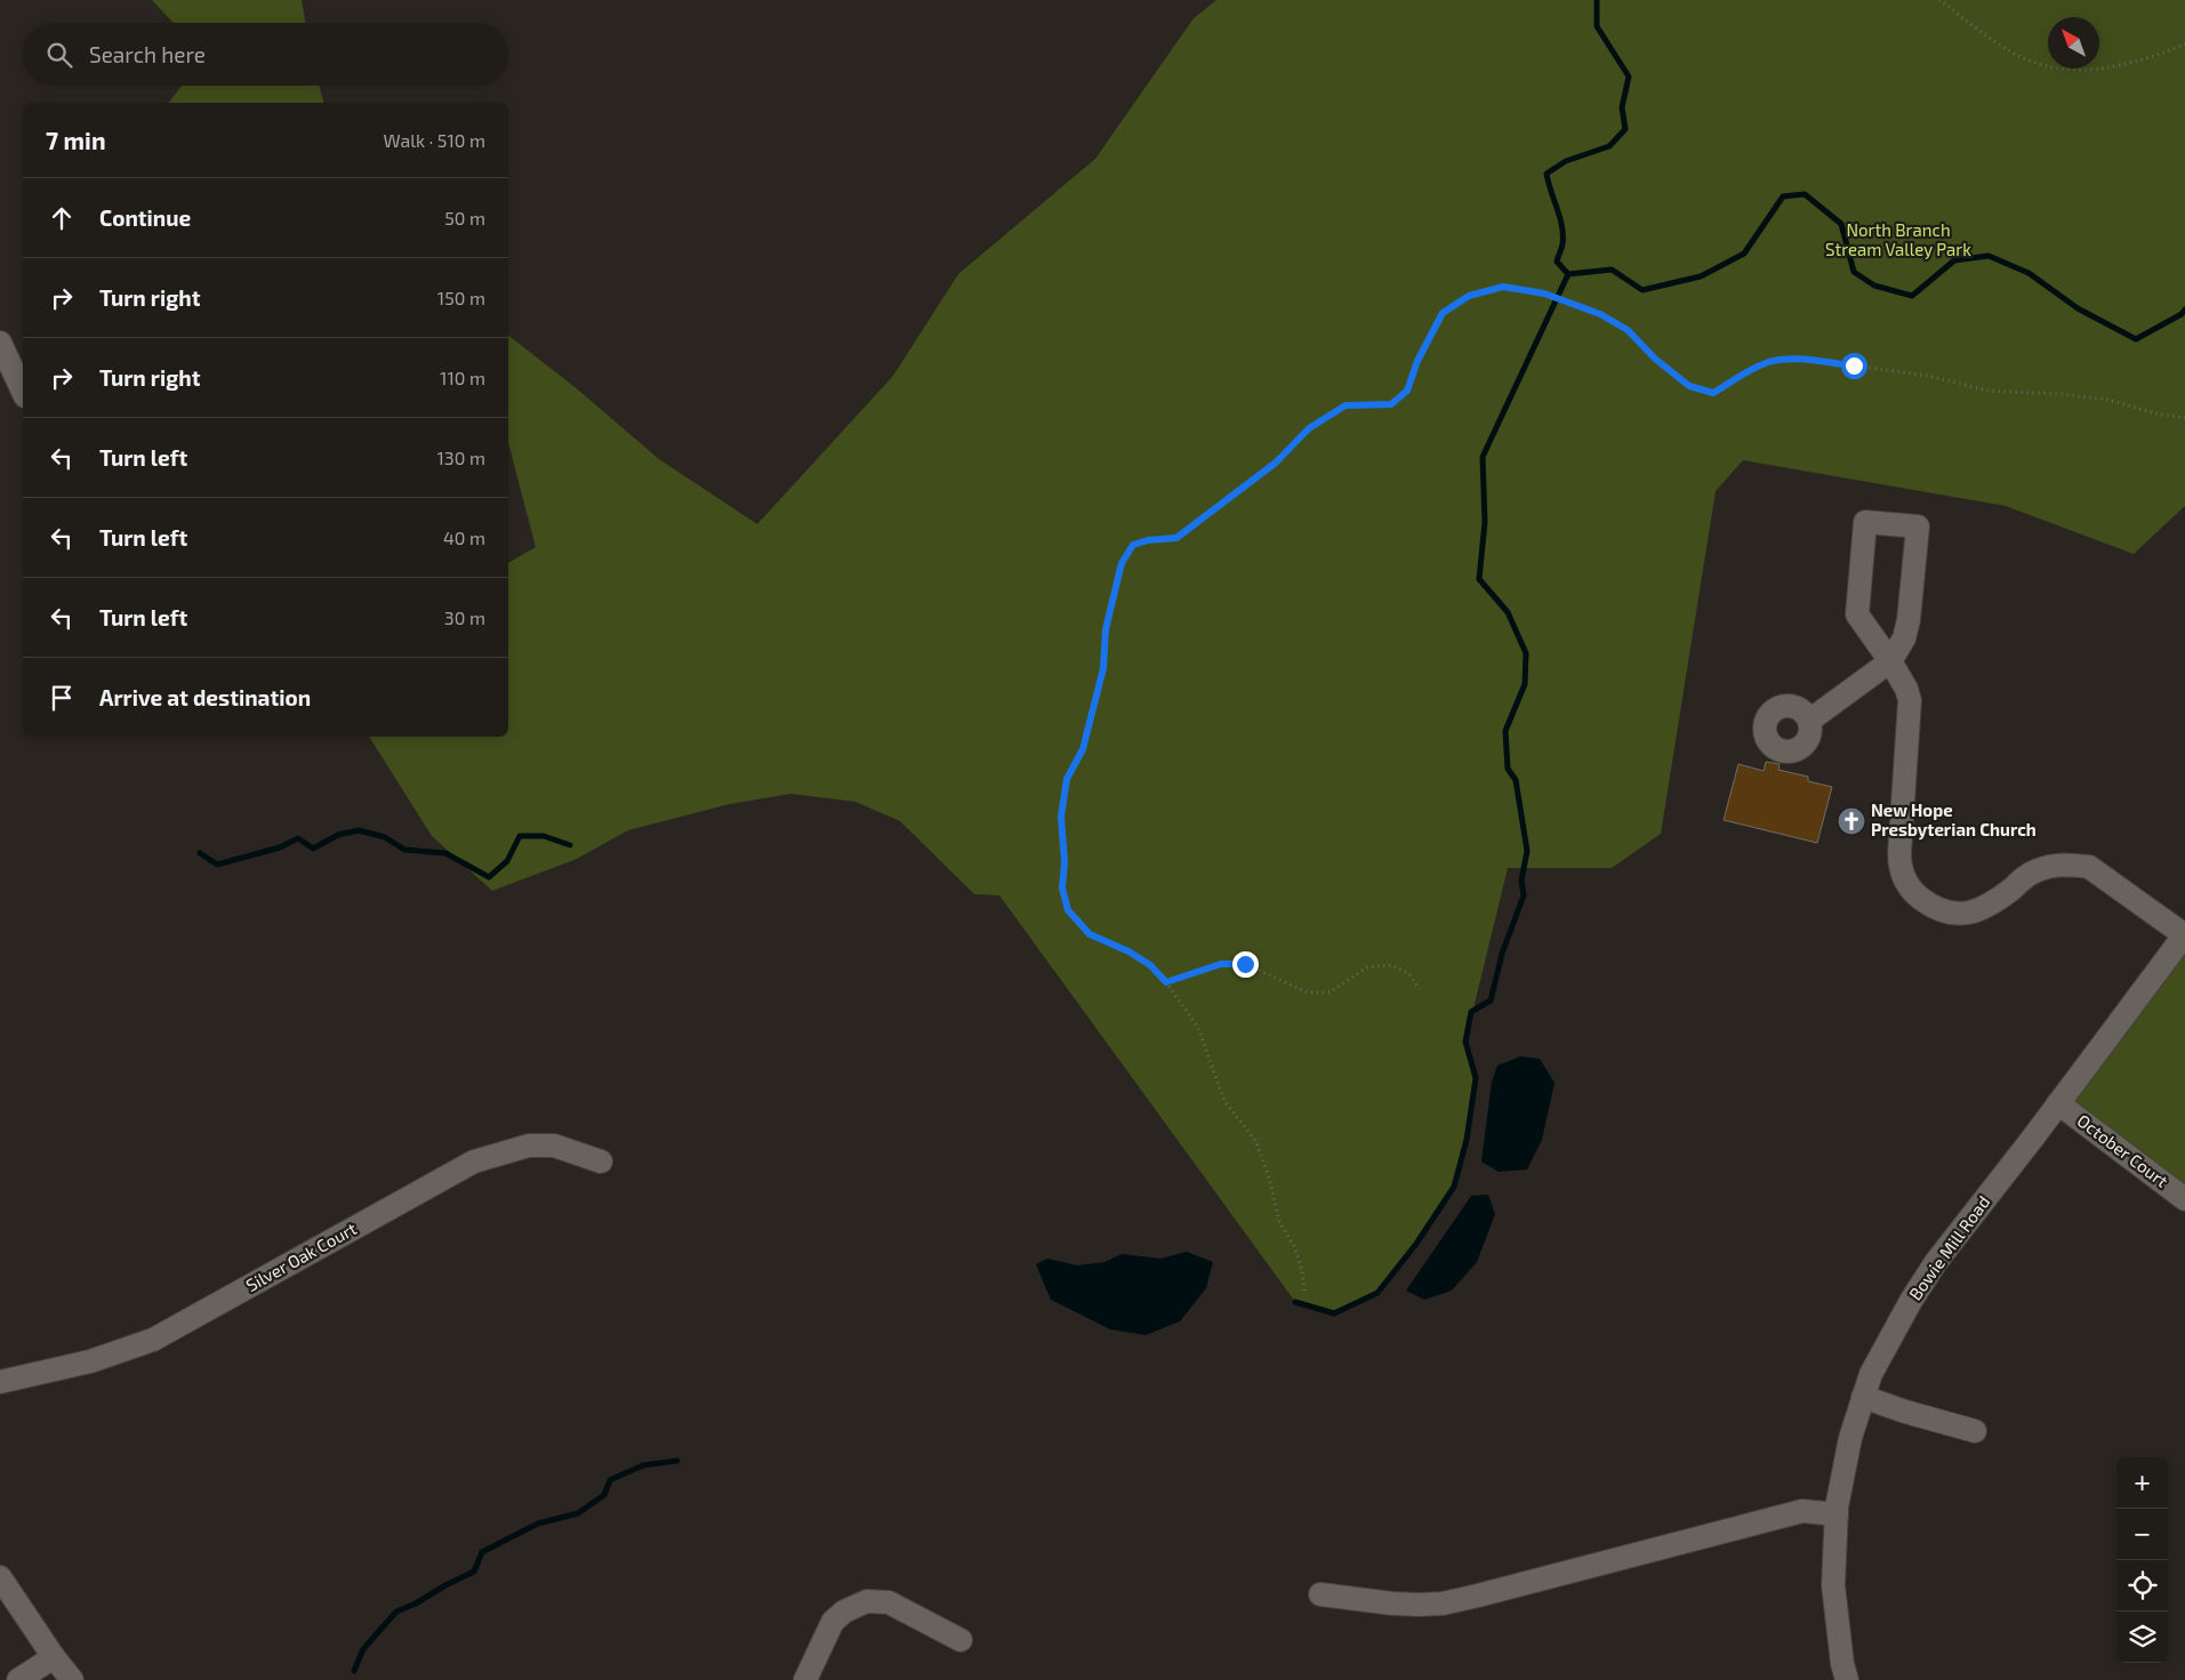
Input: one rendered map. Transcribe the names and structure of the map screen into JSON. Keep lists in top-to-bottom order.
{
  "streets": {
    "street": ["October Court", "Bowie Mill Road", "Silver Oak Court"]
  },
  "crossings": [
    ["October Court", "Bowie Mill Road"]
  ],
  "parks": ["North Branch Stream Valley Park"],
  "places": {
    "church": ["New Hope Presbyterian Church"]
  },
  "north": "top left",
  "page": {
    "search": "Search here",
    "heading": ["7 min", "Walk · 510 m"],
    "list": [
      ["Continue", "50 m"],
      ["Turn right", "150 m"],
      ["Turn right", "110 m"],
      ["Turn left", "130 m"],
      ["Turn left", "40 m"],
      ["Turn left", "30 m"],
      "Arrive at destination"
    ],
    "map_buttons": ["+", "−"]
  }
}
